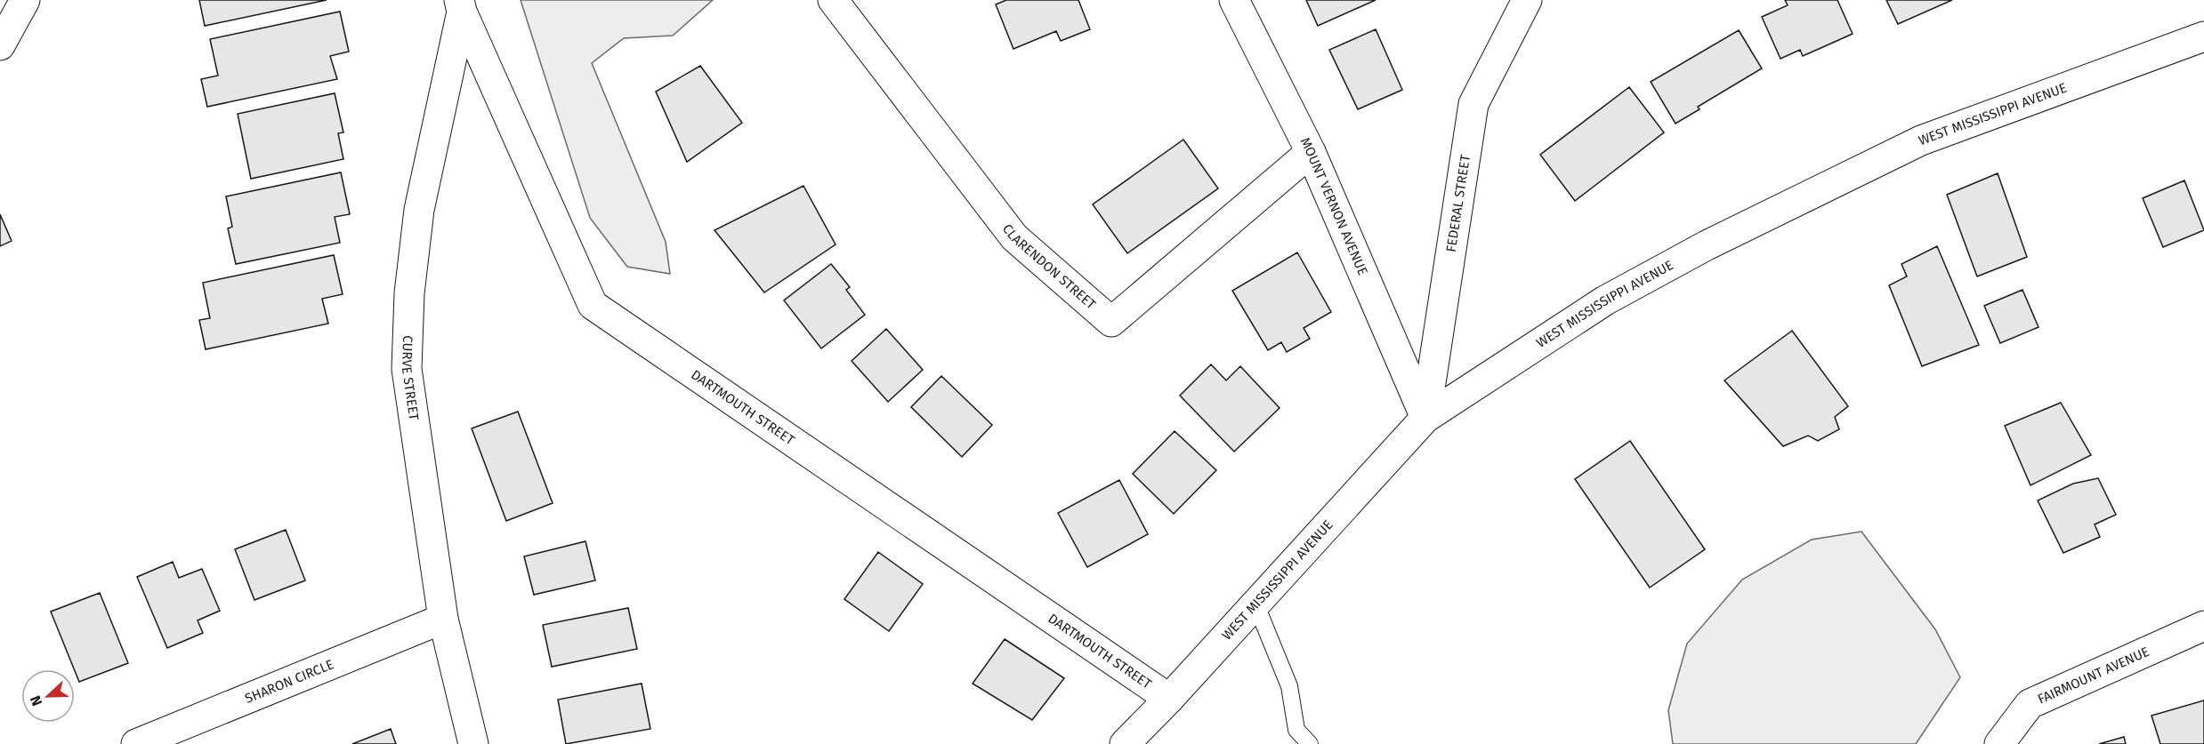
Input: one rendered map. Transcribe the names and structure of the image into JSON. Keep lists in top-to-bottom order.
{
  "streets": {
    "street": [
      "WEST MISSISSIPPI AVENUE",
      "FEDERAL STREET",
      "MOUNT VERNON AVENUE",
      "CLARENDON STREET",
      "CURVE STREET",
      "DARTMOUTH STREET",
      "FAIRMOUNT AVENUE",
      "SHARON CIRCLE"
    ]
  },
  "crossings": [
    ["WEST MISSISSIPPI AVENUE", "FEDERAL STREET"],
    ["WEST MISSISSIPPI AVENUE", "MOUNT VERNON AVENUE"],
    ["WEST MISSISSIPPI AVENUE", "DARTMOUTH STREET"],
    ["FEDERAL STREET", "MOUNT VERNON AVENUE"],
    ["MOUNT VERNON AVENUE", "CLARENDON STREET"],
    ["CURVE STREET", "DARTMOUTH STREET"],
    ["CURVE STREET", "SHARON CIRCLE"]
  ],
  "north": "left"
}
